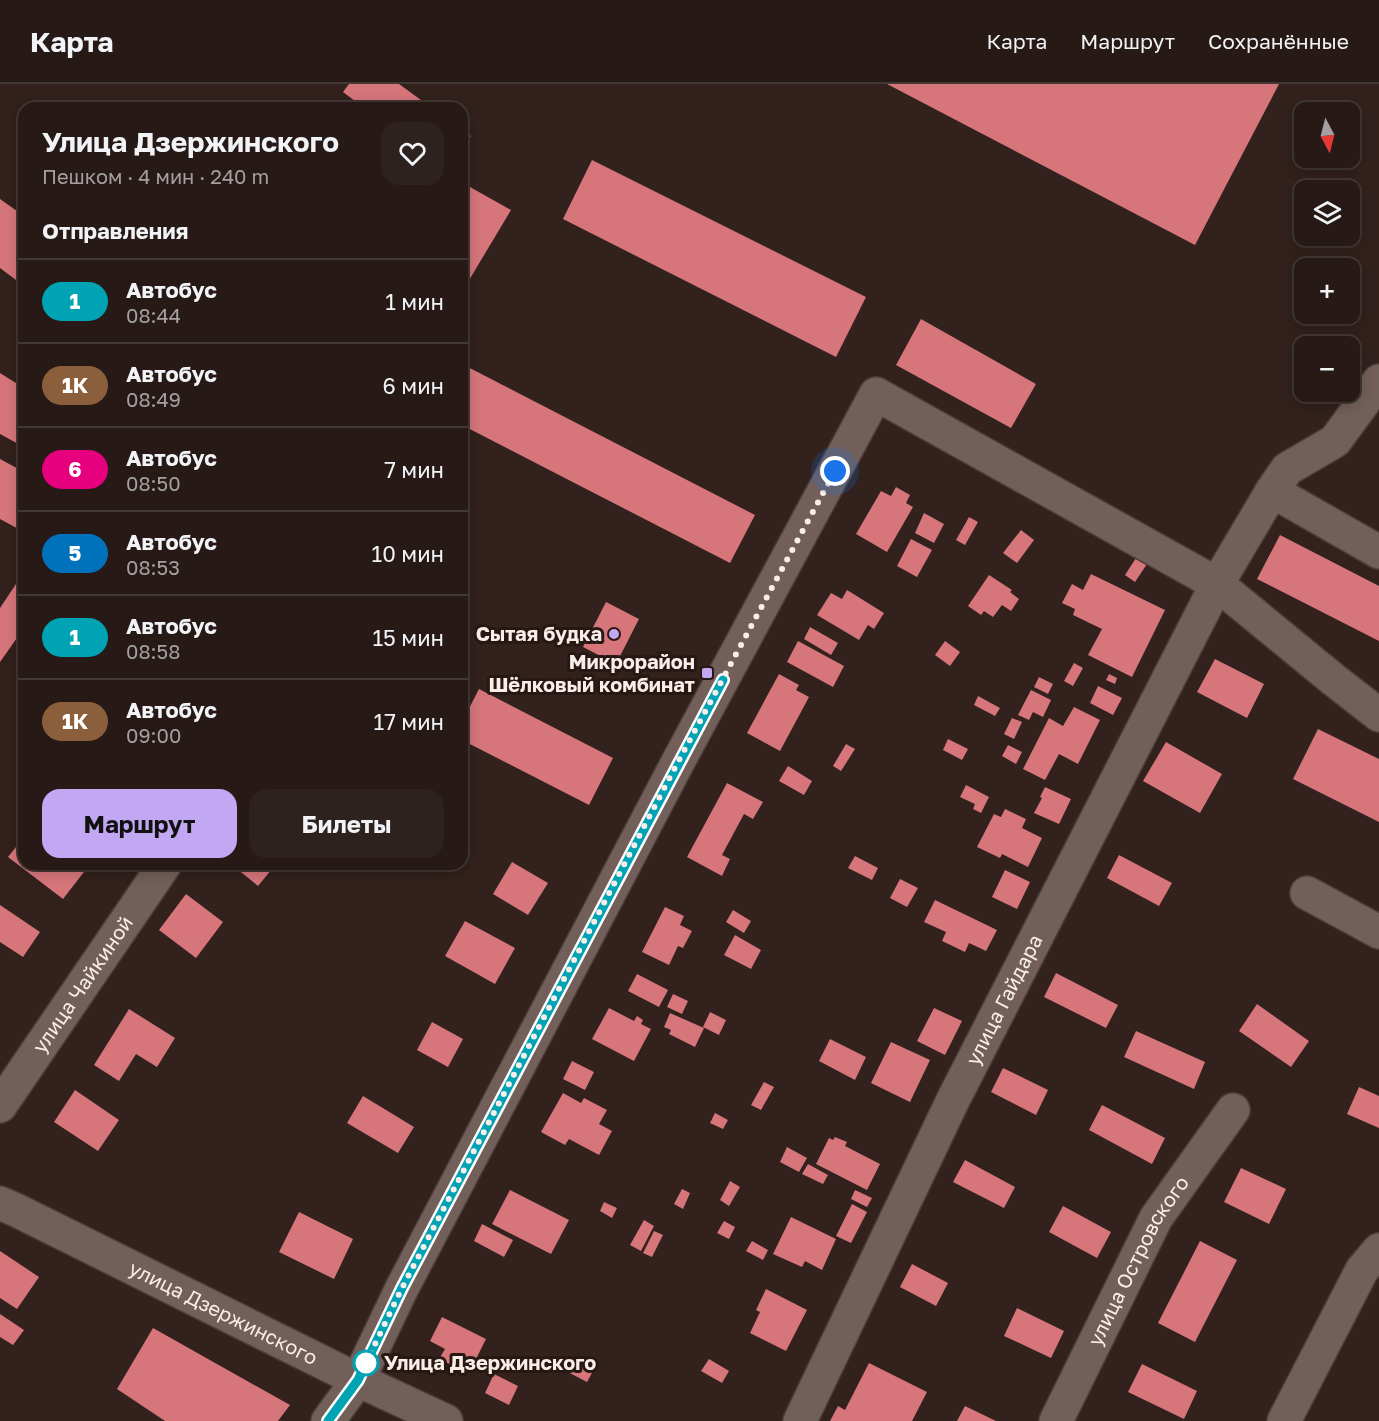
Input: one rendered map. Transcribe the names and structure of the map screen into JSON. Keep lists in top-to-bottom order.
{
  "streets": {
    "street": [
      "улица Чайкиной",
      "улица Гайдара",
      "улица Островского",
      "улица Дзержинского"
    ]
  },
  "places": {
    "other": ["Сытая будка", "Улица Дзержинского"],
    "transit": ["Микрорайон Шёлковый комбинат"]
  },
  "lines": ["bus line 1"],
  "north": "bottom",
  "page": {
    "header": "Карта",
    "nav": ["Карта", "Маршрут", "Сохранённые"],
    "map_buttons": ["+", "−"],
    "heading": [
      ["Улица Дзержинского", "Пешком · 4 мин · 240 m"],
      "Отправления"
    ],
    "list": [
      {
        "mark": "1",
        "name": "Автобус",
        "note": "08:44",
        "value": "1 мин"
      },
      {
        "mark": "1К",
        "name": "Автобус",
        "note": "08:49",
        "value": "6 мин"
      },
      {
        "mark": "6",
        "name": "Автобус",
        "note": "08:50",
        "value": "7 мин"
      },
      {
        "mark": "5",
        "name": "Автобус",
        "note": "08:53",
        "value": "10 мин"
      },
      {
        "mark": "1",
        "name": "Автобус",
        "note": "08:58",
        "value": "15 мин"
      },
      {
        "mark": "1К",
        "name": "Автобус",
        "note": "09:00",
        "value": "17 мин"
      }
    ],
    "buttons": ["Маршрут", "Билеты"]
  }
}
